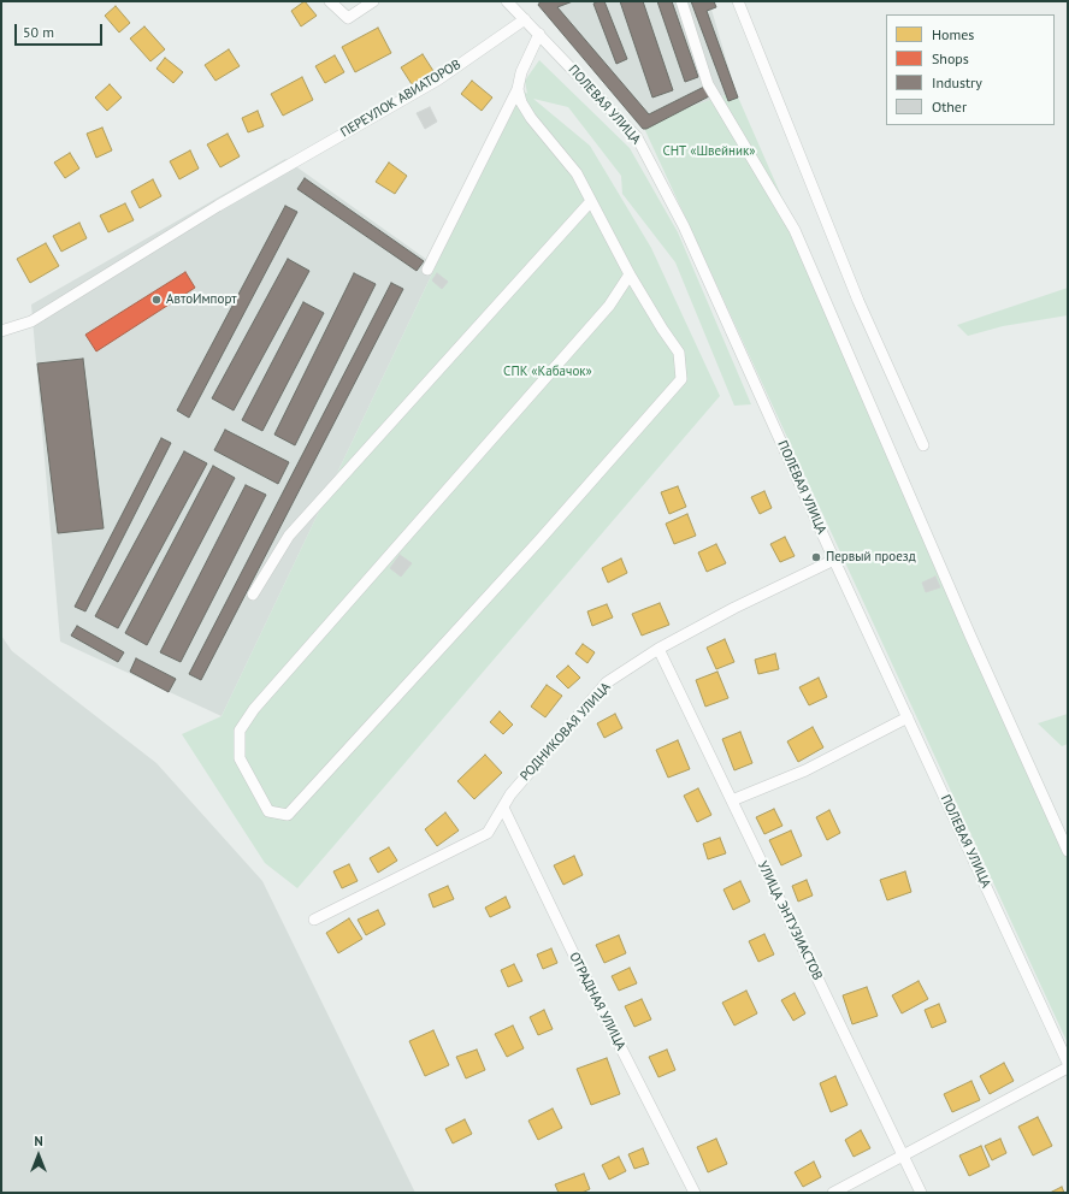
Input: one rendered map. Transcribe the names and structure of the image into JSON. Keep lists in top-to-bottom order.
{
  "streets": {
    "street": [
      "ПЕРЕУЛОК АВИАТОРОВ",
      "ПОЛЕВАЯ УЛИЦА",
      "РОДНИКОВАЯ УЛИЦА",
      "УЛИЦА ЭНТУЗИАСТОВ",
      "ОТРАДНАЯ УЛИЦА"
    ]
  },
  "crossings": [
    ["ПЕРЕУЛОК АВИАТОРОВ", "ПОЛЕВАЯ УЛИЦА"],
    ["ПОЛЕВАЯ УЛИЦА", "РОДНИКОВАЯ УЛИЦА"],
    ["РОДНИКОВАЯ УЛИЦА", "УЛИЦА ЭНТУЗИАСТОВ"],
    ["РОДНИКОВАЯ УЛИЦА", "ОТРАДНАЯ УЛИЦА"]
  ],
  "parks": ["СНТ «Швейник»", "СПК «Кабачок»"],
  "places": ["АвтоИмпорт", "Первый проезд"],
  "legend": [
    "Homes",
    "Shops",
    "Industry",
    "Other"
  ],
  "scale_bar": "50 m",
  "north": "top"
}
